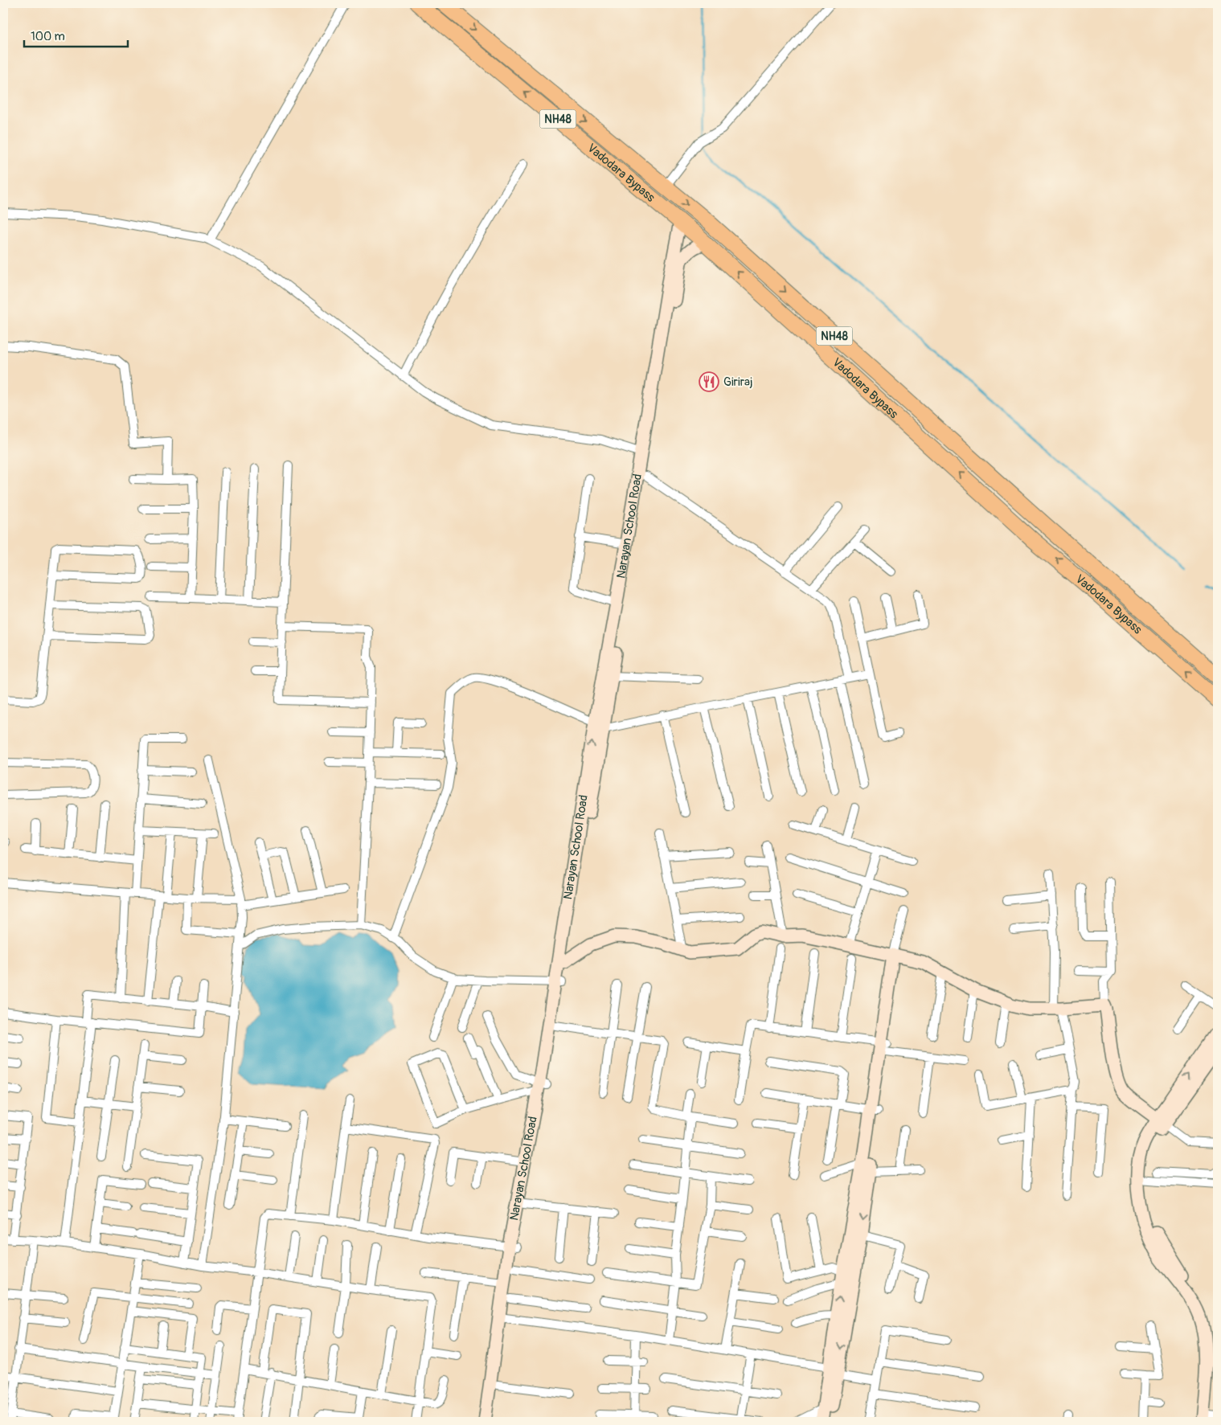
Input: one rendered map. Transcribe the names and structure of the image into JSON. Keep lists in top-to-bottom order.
{
  "streets": {
    "highway": ["NH48", "Vadodara Bypass"],
    "street": ["Narayan School Road"]
  },
  "crossings": [
    ["Vadodara Bypass", "Narayan School Road"]
  ],
  "places": {
    "restaurant": ["Giriraj"]
  },
  "scale_bar": "100 m"
}
